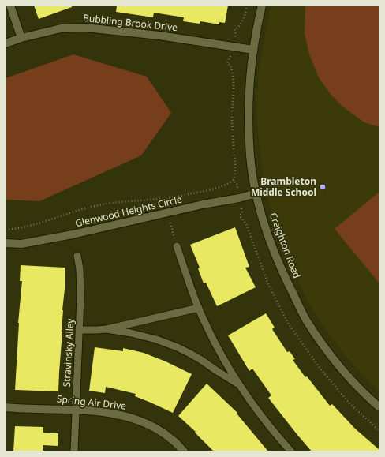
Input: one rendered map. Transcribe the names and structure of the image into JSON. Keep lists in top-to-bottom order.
{
  "streets": {
    "street": [
      "Bubbling Brook Drive",
      "Glenwood Heights Circle",
      "Creighton Road",
      "Spring Air Drive"
    ],
    "lane": ["Stravinsky Alley"]
  },
  "crossings": [
    ["Bubbling Brook Drive", "Creighton Road"],
    ["Glenwood Heights Circle", "Creighton Road"],
    ["Stravinsky Alley", "Spring Air Drive"]
  ],
  "places": ["Brambleton Middle School"]
}
